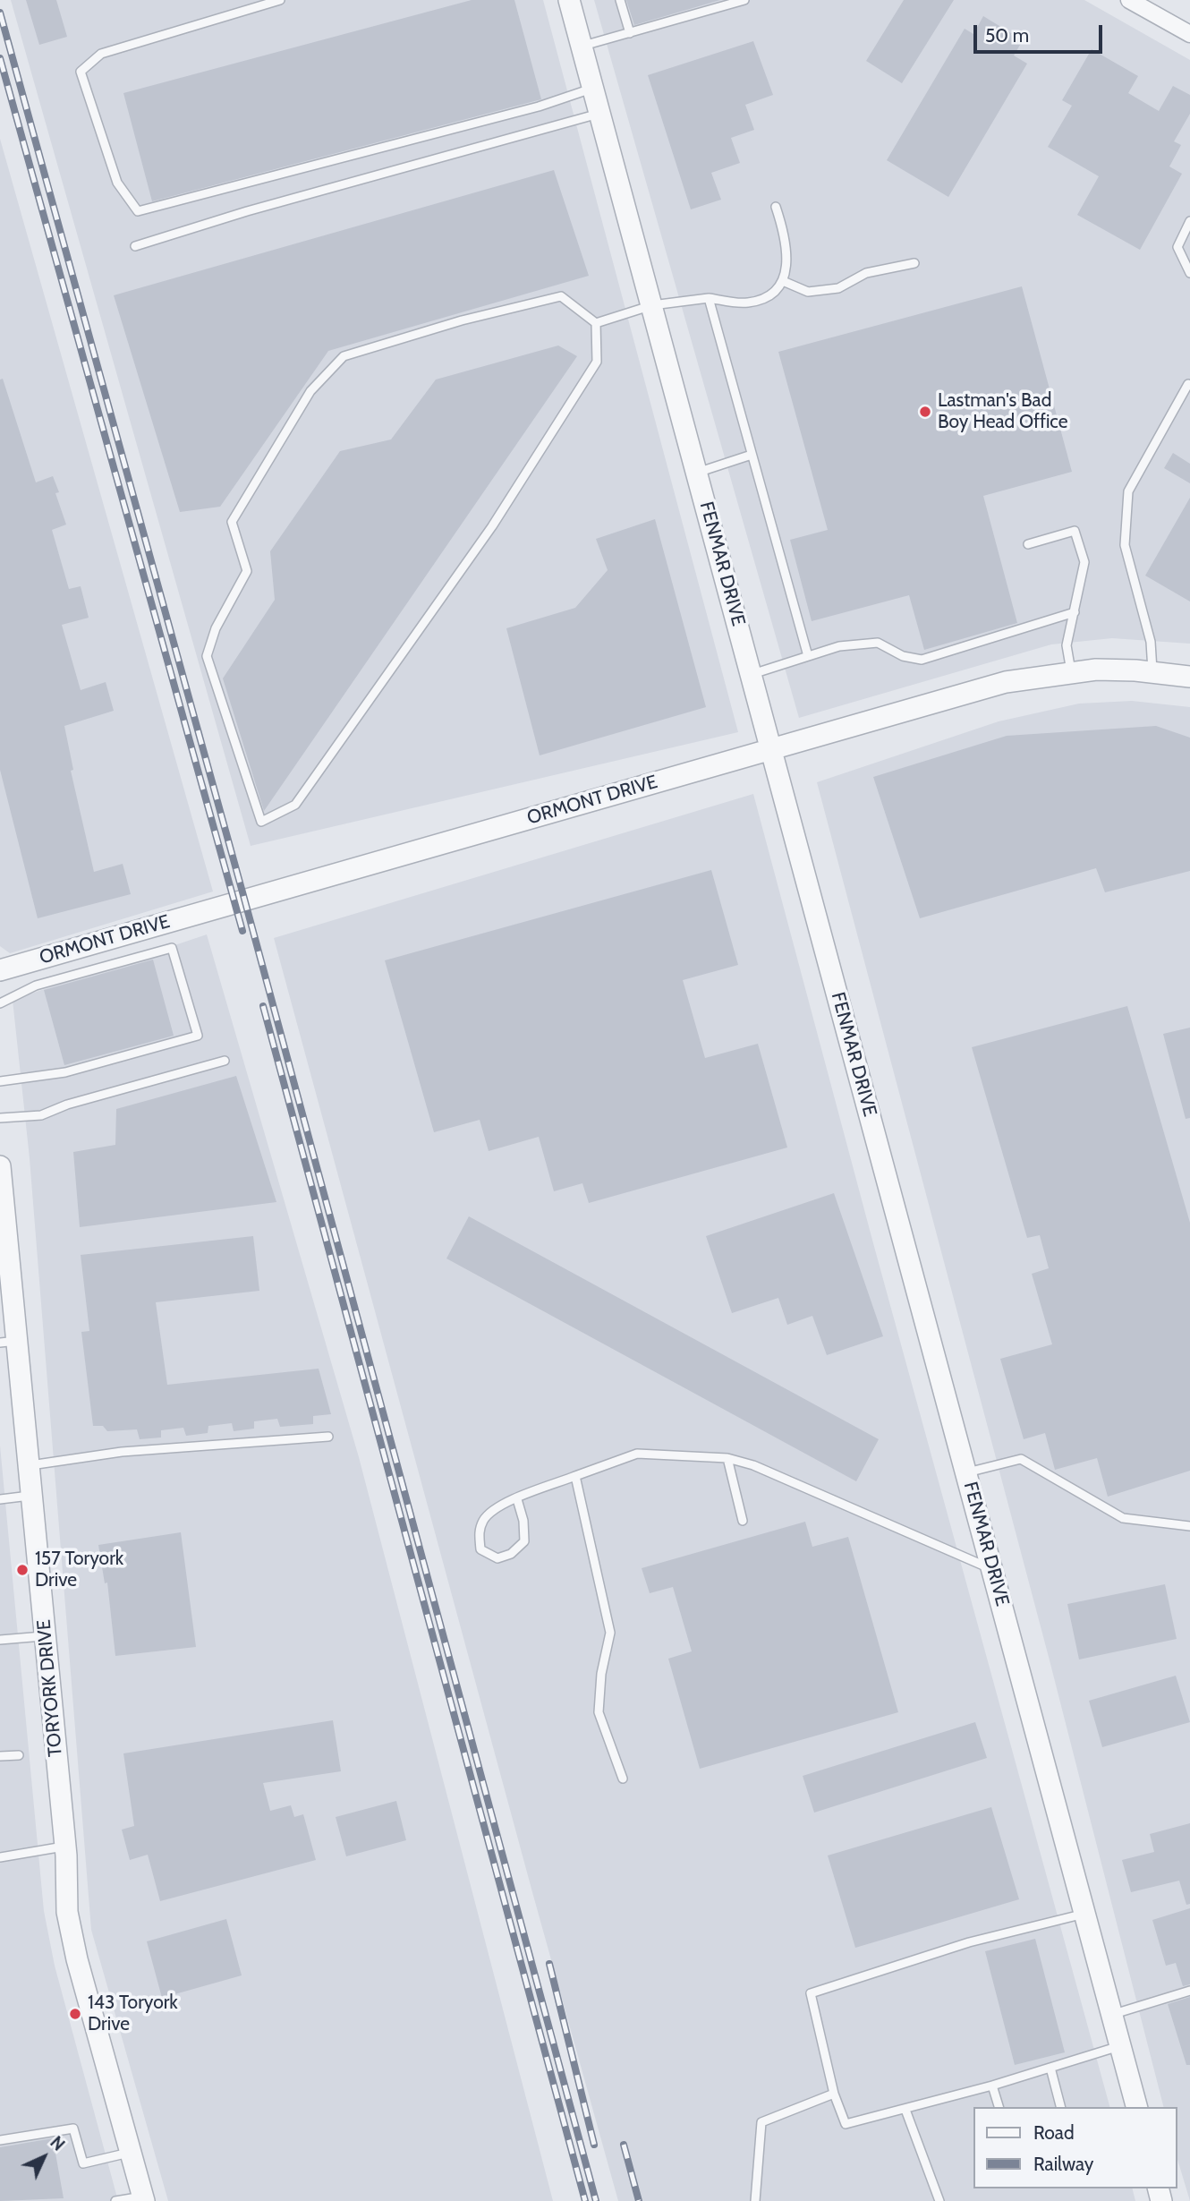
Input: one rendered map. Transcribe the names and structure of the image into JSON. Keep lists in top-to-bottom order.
{
  "streets": {
    "street": ["FENMAR DRIVE", "ORMONT DRIVE", "TORYORK DRIVE"]
  },
  "crossings": [
    ["FENMAR DRIVE", "ORMONT DRIVE"]
  ],
  "places": ["Lastman's Bad Boy Head Office", "157 Toryork Drive", "143 Toryork Drive"],
  "legend": ["Road", "Railway"],
  "scale_bar": "50 m",
  "north": "top right"
}
